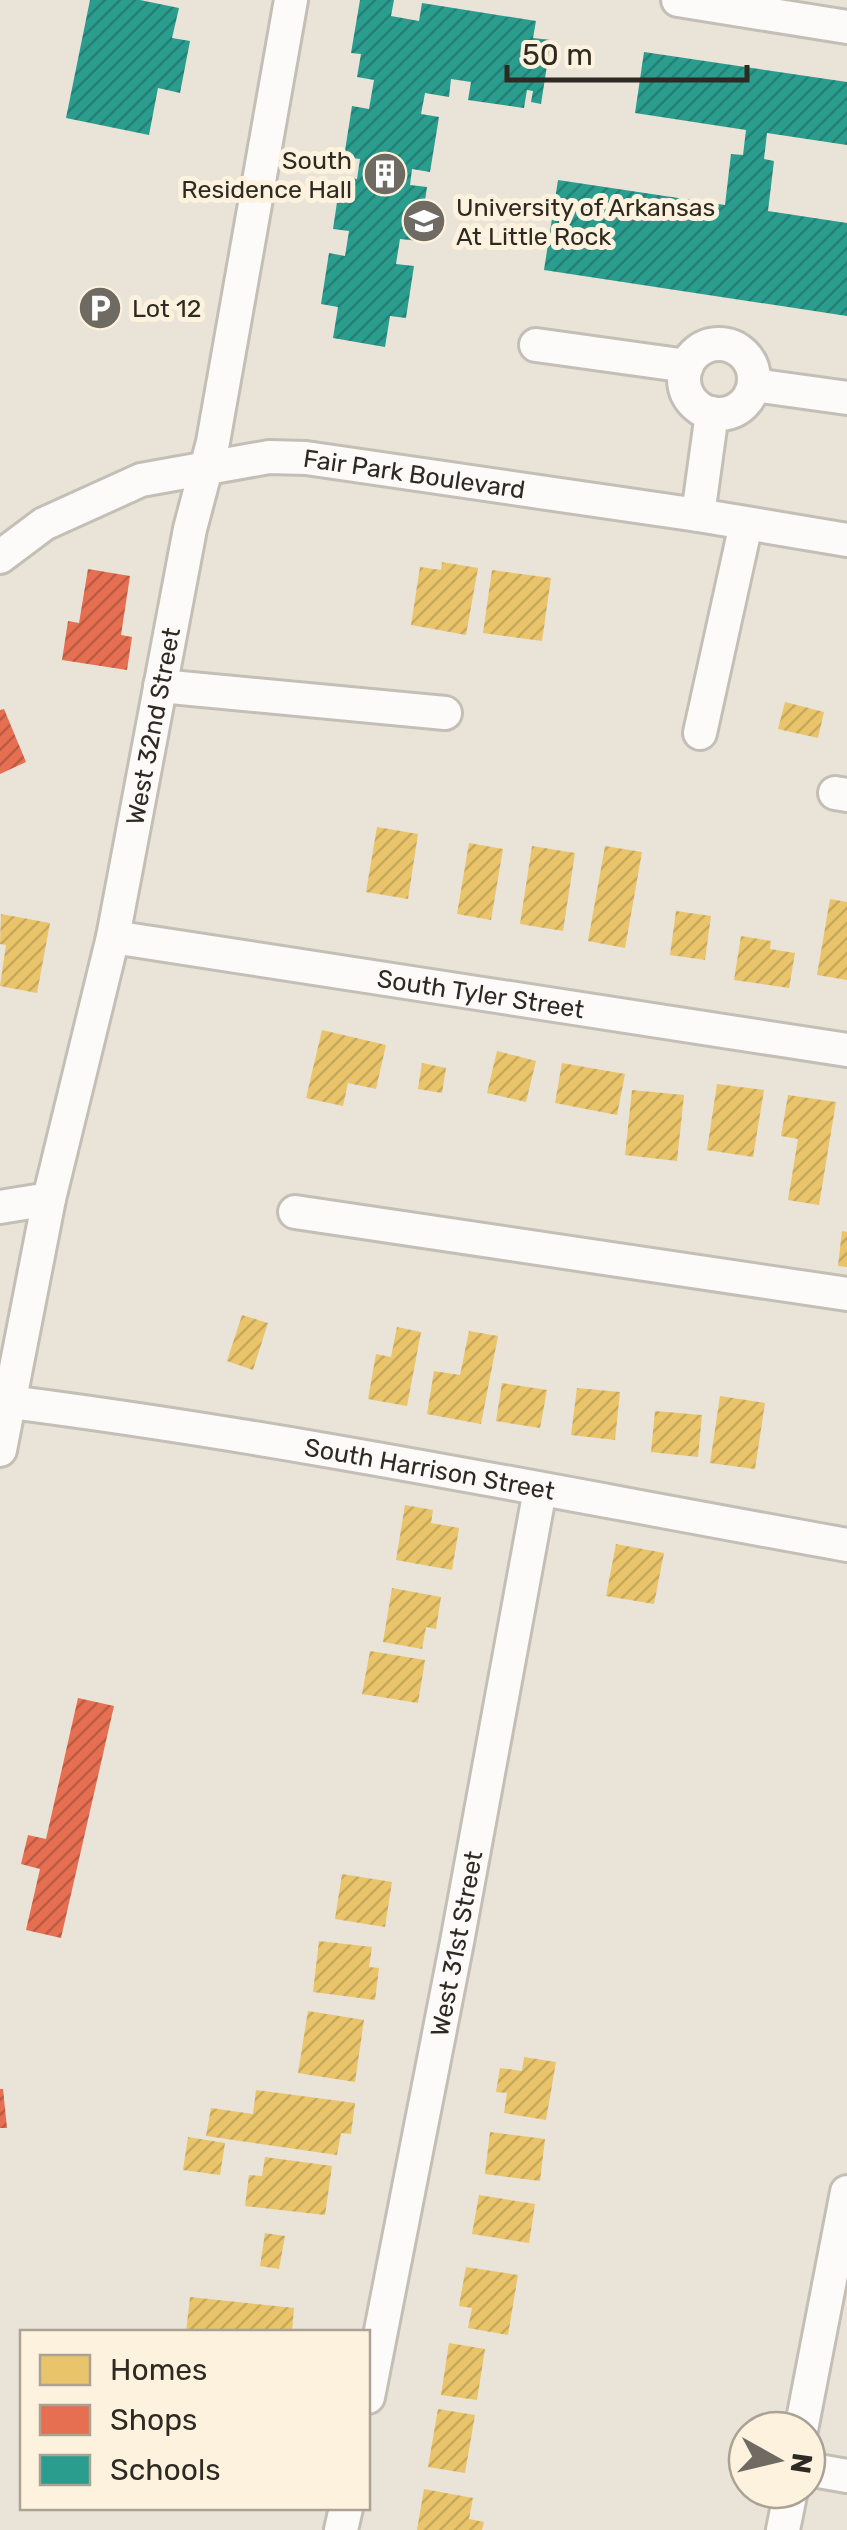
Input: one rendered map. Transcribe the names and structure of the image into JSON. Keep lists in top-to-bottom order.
{
  "streets": {
    "street": [
      "Fair Park Boulevard",
      "West 32nd Street",
      "South Tyler Street",
      "South Harrison Street",
      "West 31st Street"
    ]
  },
  "crossings": [
    ["Fair Park Boulevard", "West 32nd Street"],
    ["West 32nd Street", "South Tyler Street"],
    ["West 32nd Street", "South Harrison Street"],
    ["South Harrison Street", "West 31st Street"]
  ],
  "places": {
    "building": ["South Residence Hall"],
    "school or university": ["University of Arkansas At Little Rock"],
    "parking": ["Lot 12"]
  },
  "legend": ["Homes", "Shops", "Schools"],
  "scale_bar": "50 m",
  "north": "right"
}
